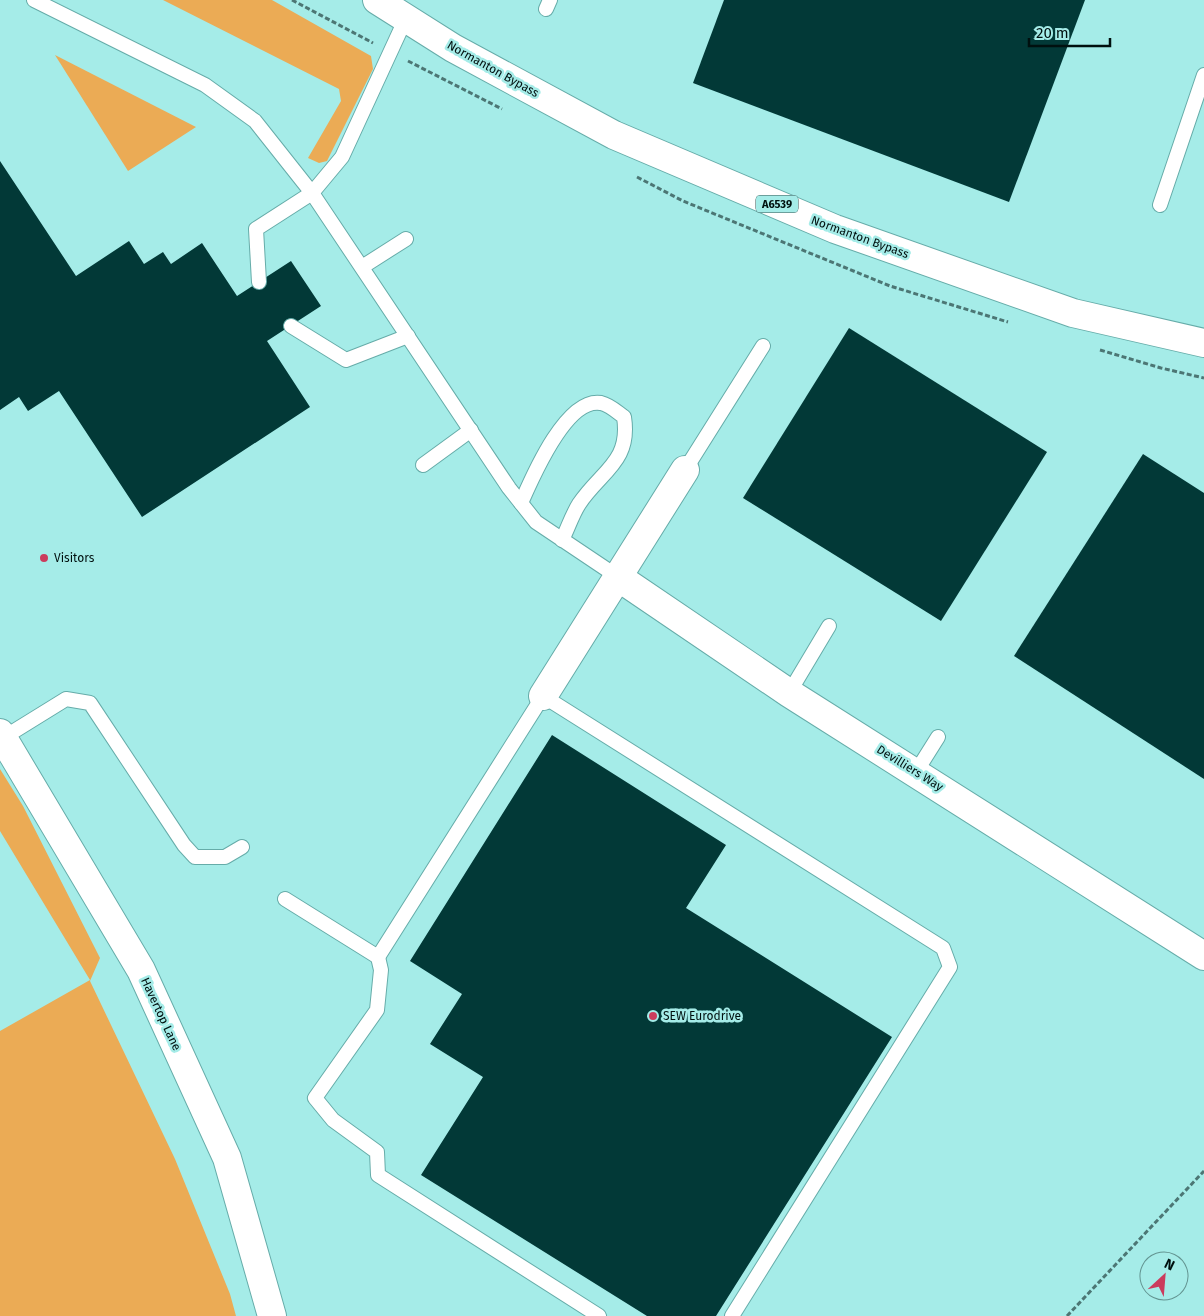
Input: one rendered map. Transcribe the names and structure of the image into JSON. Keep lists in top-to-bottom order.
{
  "streets": {
    "main road": [
      "Normanton Bypass",
      "A6539",
      "Devilliers Way",
      "Havertop Lane"
    ]
  },
  "places": ["Visitors", "SEW Eurodrive"],
  "scale_bar": "20 m",
  "north": "top right"
}
